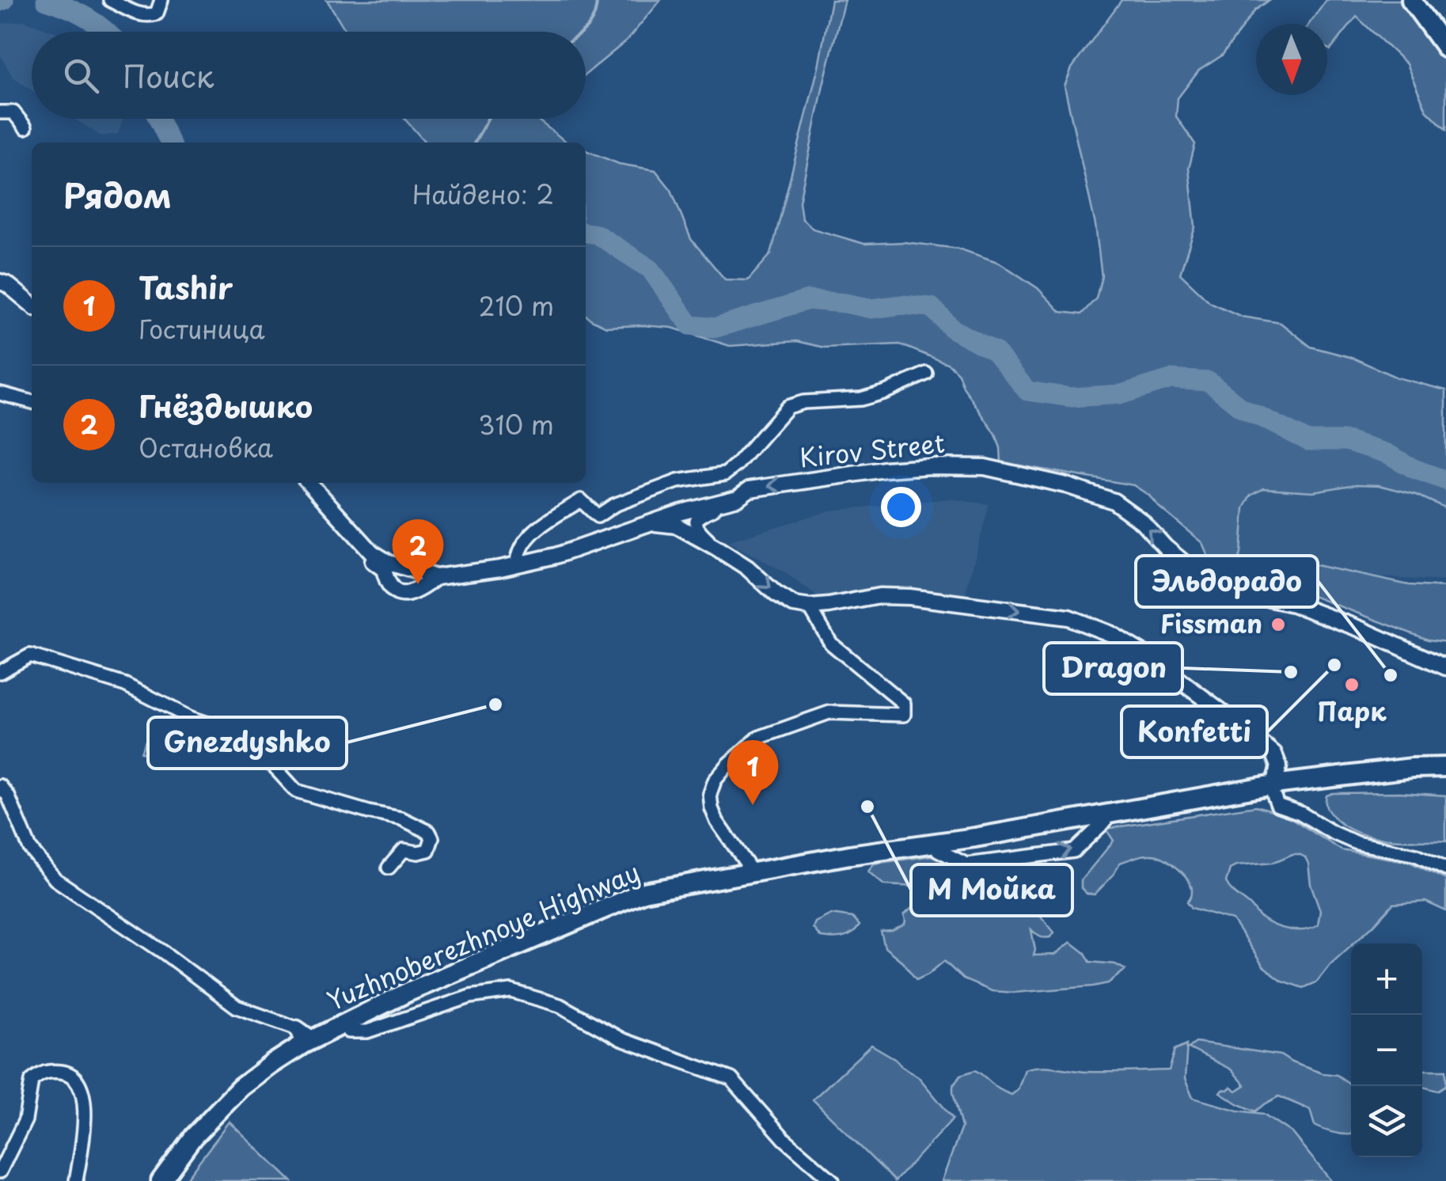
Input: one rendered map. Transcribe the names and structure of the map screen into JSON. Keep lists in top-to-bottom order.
{
  "streets": {
    "highway": ["Yuzhnoberezhnoye Highway"],
    "main road": ["Kirov Street"]
  },
  "one_way": ["Kirov Street"],
  "places": [
    "Fissman",
    "Konfetti",
    "Dragon",
    "Эльдорадо",
    "Парк",
    "Gnezdyshko",
    "М Мойка"
  ],
  "north": "bottom",
  "page": {
    "search": "Поиск",
    "heading": ["Рядом", "Найдено: 2"],
    "list": [
      {
        "mark": "1",
        "name": "Tashir",
        "note": "Гостиница",
        "value": "210 m"
      },
      {
        "mark": "2",
        "name": "Гнёздышко",
        "note": "Остановка",
        "value": "310 m"
      }
    ],
    "pins": ["2", "1"],
    "map_buttons": ["+", "−"]
  }
}
